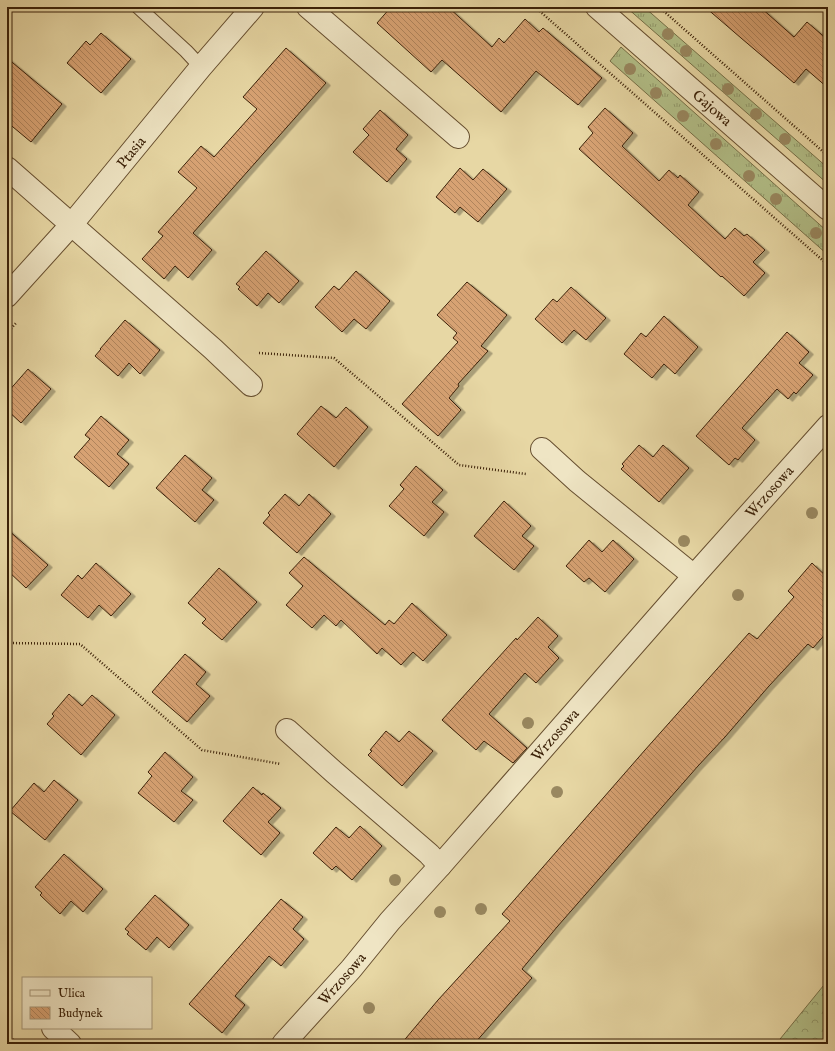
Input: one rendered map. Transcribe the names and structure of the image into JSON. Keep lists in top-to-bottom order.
{
  "streets": {
    "street": ["Gajowa", "Ptasia", "Wrzosowa"]
  },
  "legend": ["Ulica", "Budynek"]
}
